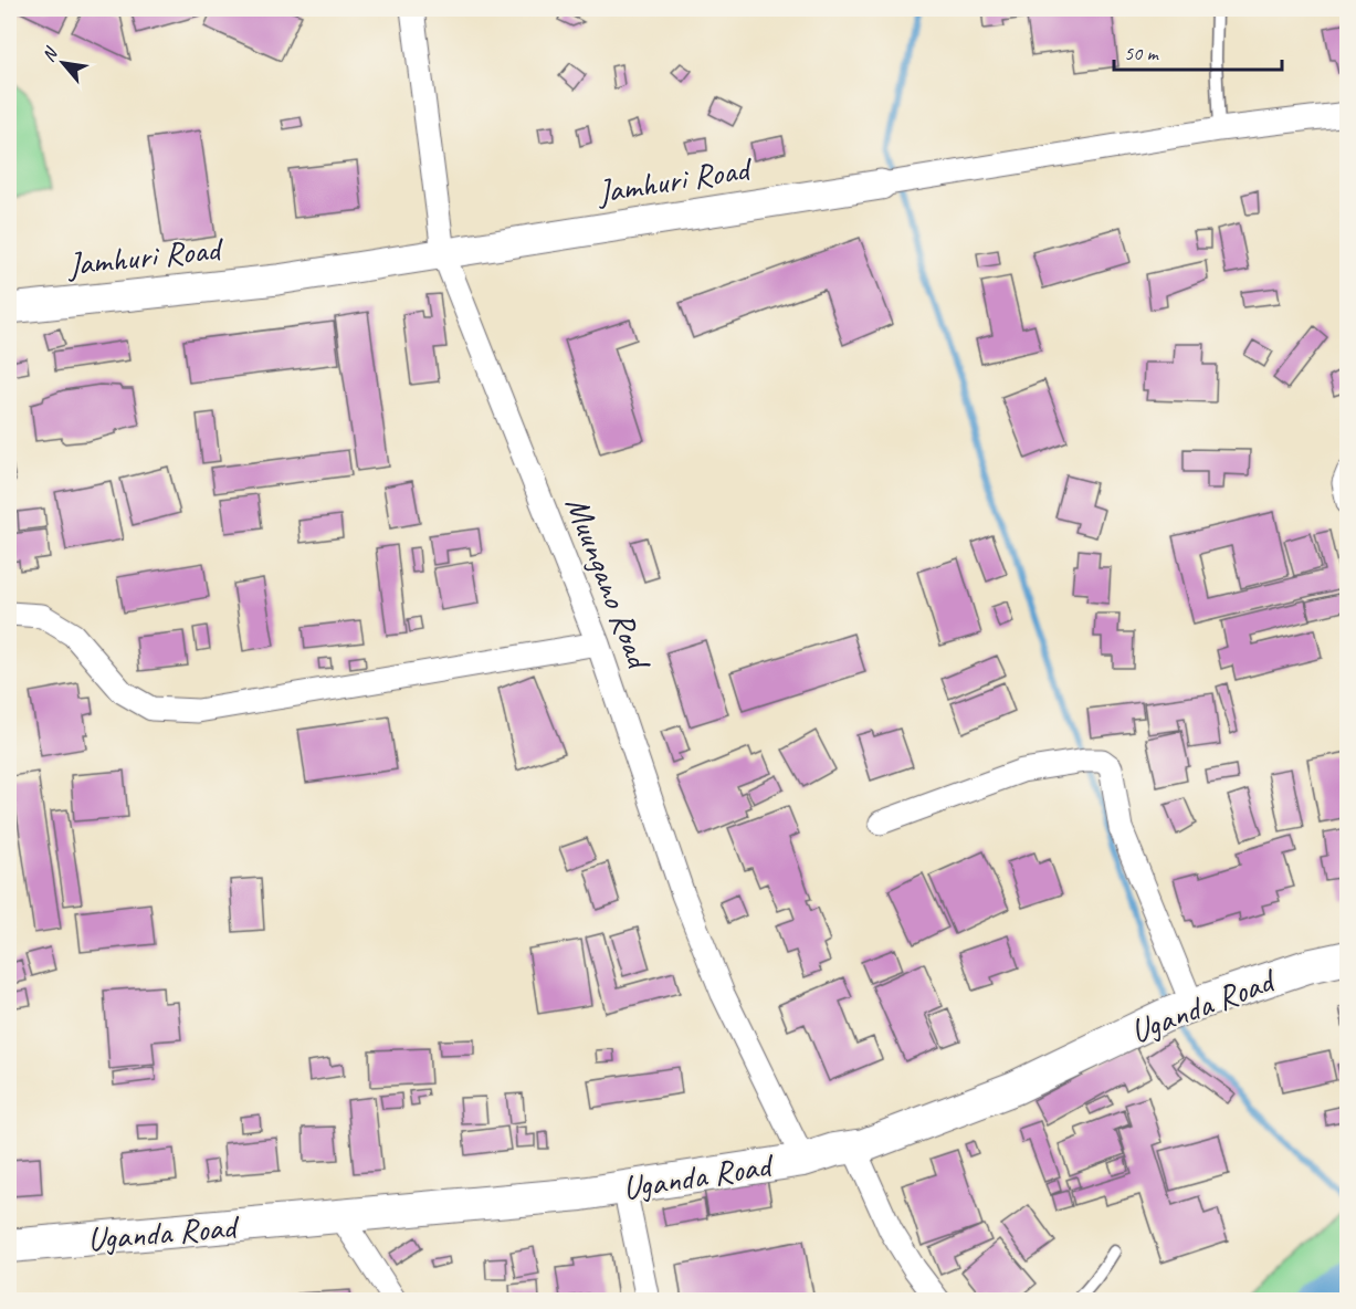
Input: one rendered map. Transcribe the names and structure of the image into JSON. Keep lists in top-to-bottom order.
{
  "streets": {
    "main road": ["Uganda Road"],
    "street": ["Jamhuri Road", "Muungano Road"]
  },
  "crossings": [
    ["Jamhuri Road", "Muungano Road"],
    ["Muungano Road", "Uganda Road"]
  ],
  "scale_bar": "50 m",
  "north": "top left"
}
